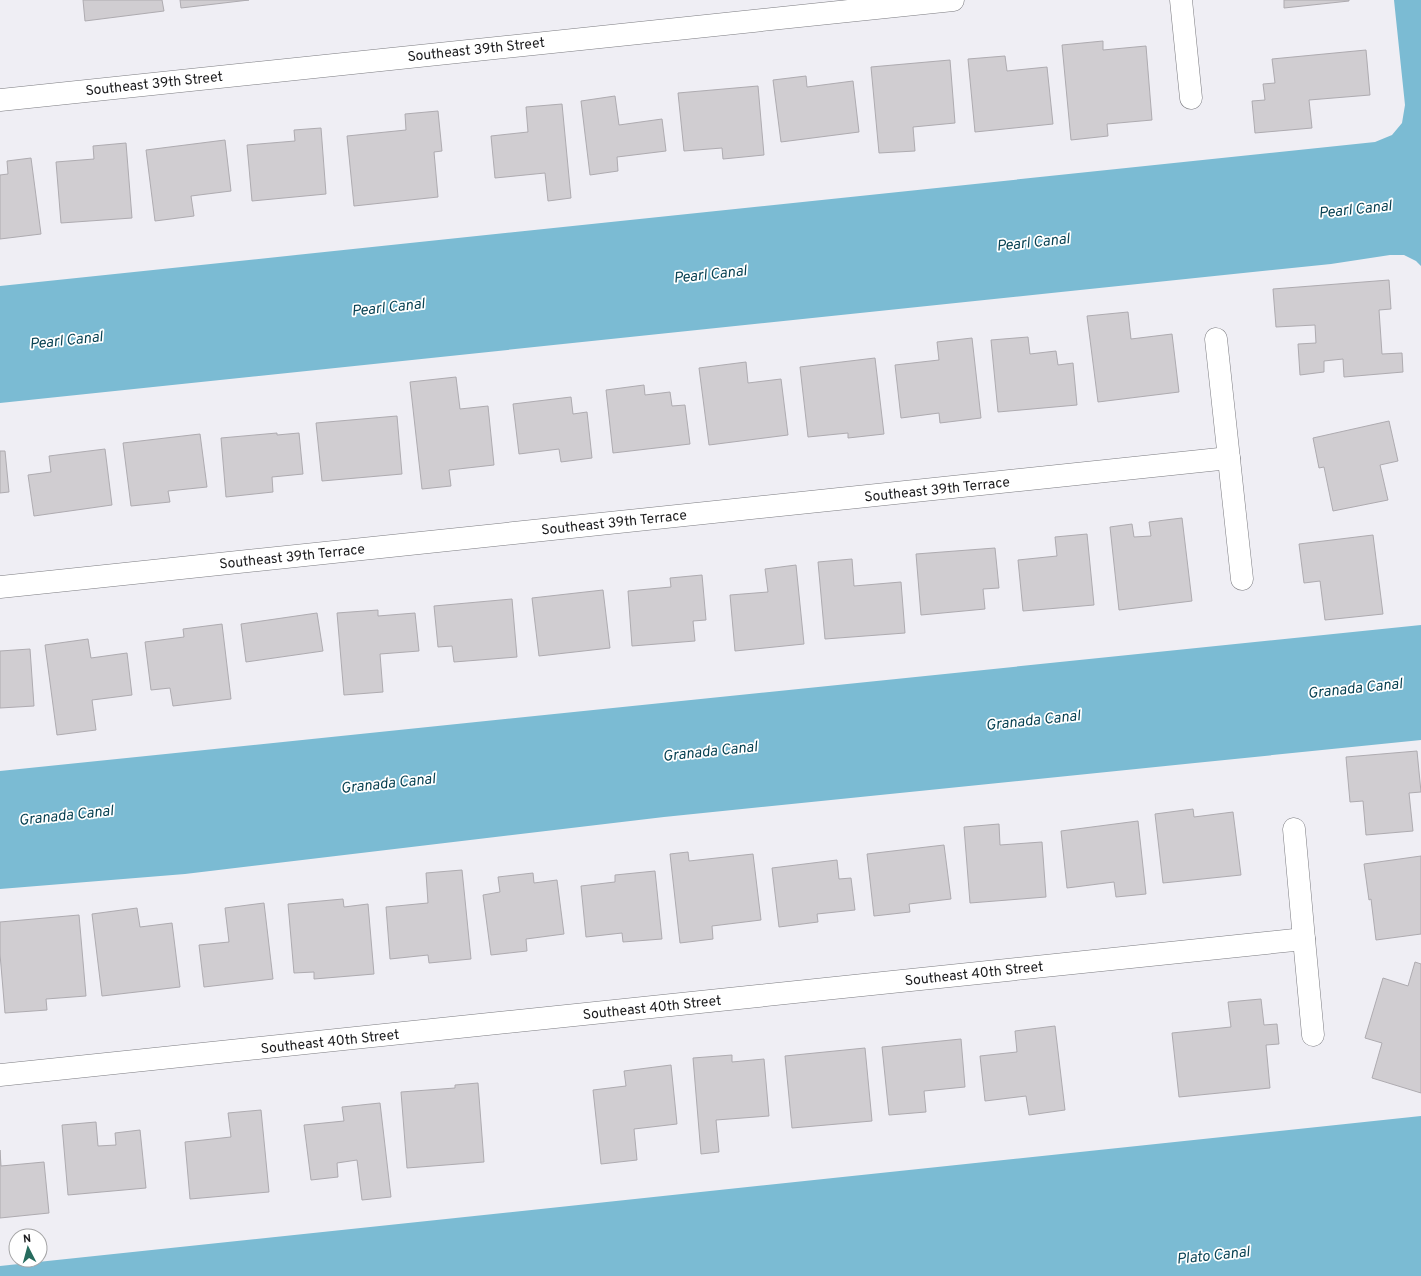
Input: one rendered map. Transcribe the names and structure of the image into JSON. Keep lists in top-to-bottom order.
{
  "streets": {
    "street": ["Southeast 39th Street", "Southeast 39th Terrace", "Southeast 40th Street"]
  },
  "water": ["Pearl Canal", "Granada Canal", "Plato Canal"],
  "north": "top"
}
